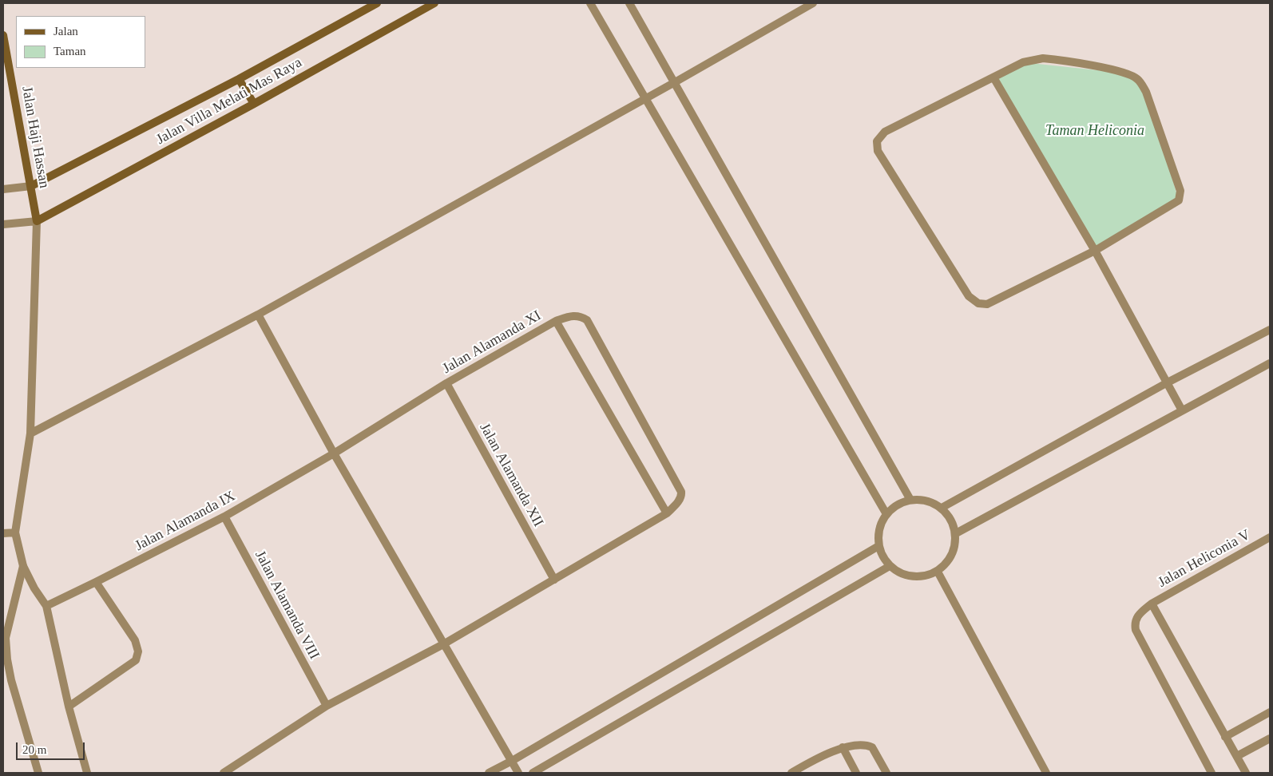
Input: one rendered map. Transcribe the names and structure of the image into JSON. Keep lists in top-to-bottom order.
{
  "streets": {
    "street": [
      "Jalan Villa Melati Mas Raya",
      "Jalan Haji Hassan",
      "Jalan Alamanda XI",
      "Jalan Alamanda XII",
      "Jalan Alamanda IX",
      "Jalan Heliconia V",
      "Jalan Alamanda VIII"
    ]
  },
  "crossings": [
    ["Jalan Villa Melati Mas Raya", "Jalan Haji Hassan"],
    ["Jalan Alamanda XI", "Jalan Alamanda XII"],
    ["Jalan Alamanda XI", "Jalan Alamanda IX"],
    ["Jalan Alamanda IX", "Jalan Alamanda VIII"]
  ],
  "parks": ["Taman Heliconia"],
  "legend": ["Jalan", "Taman"],
  "scale_bar": "20 m"
}
